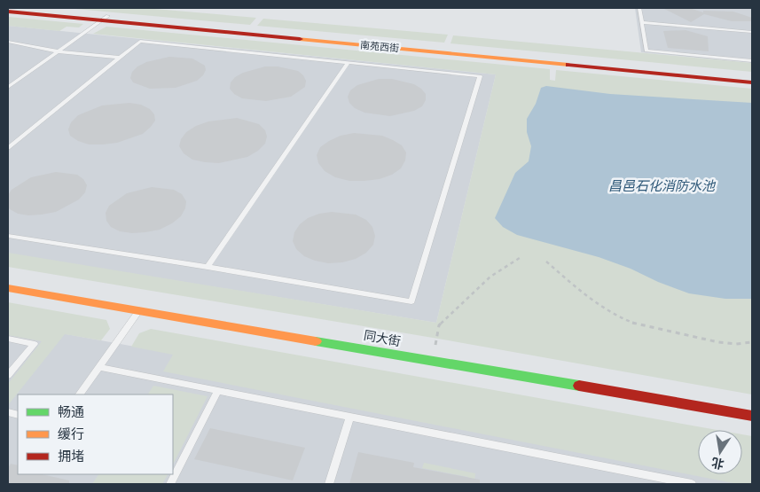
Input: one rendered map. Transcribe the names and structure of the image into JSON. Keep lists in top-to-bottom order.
{
  "streets": {
    "main road": ["南苑西街", "同大街"]
  },
  "water": ["昌邑石化消防水池"],
  "legend": ["畅通", "缓行", "拥堵"],
  "north": "bottom"
}
